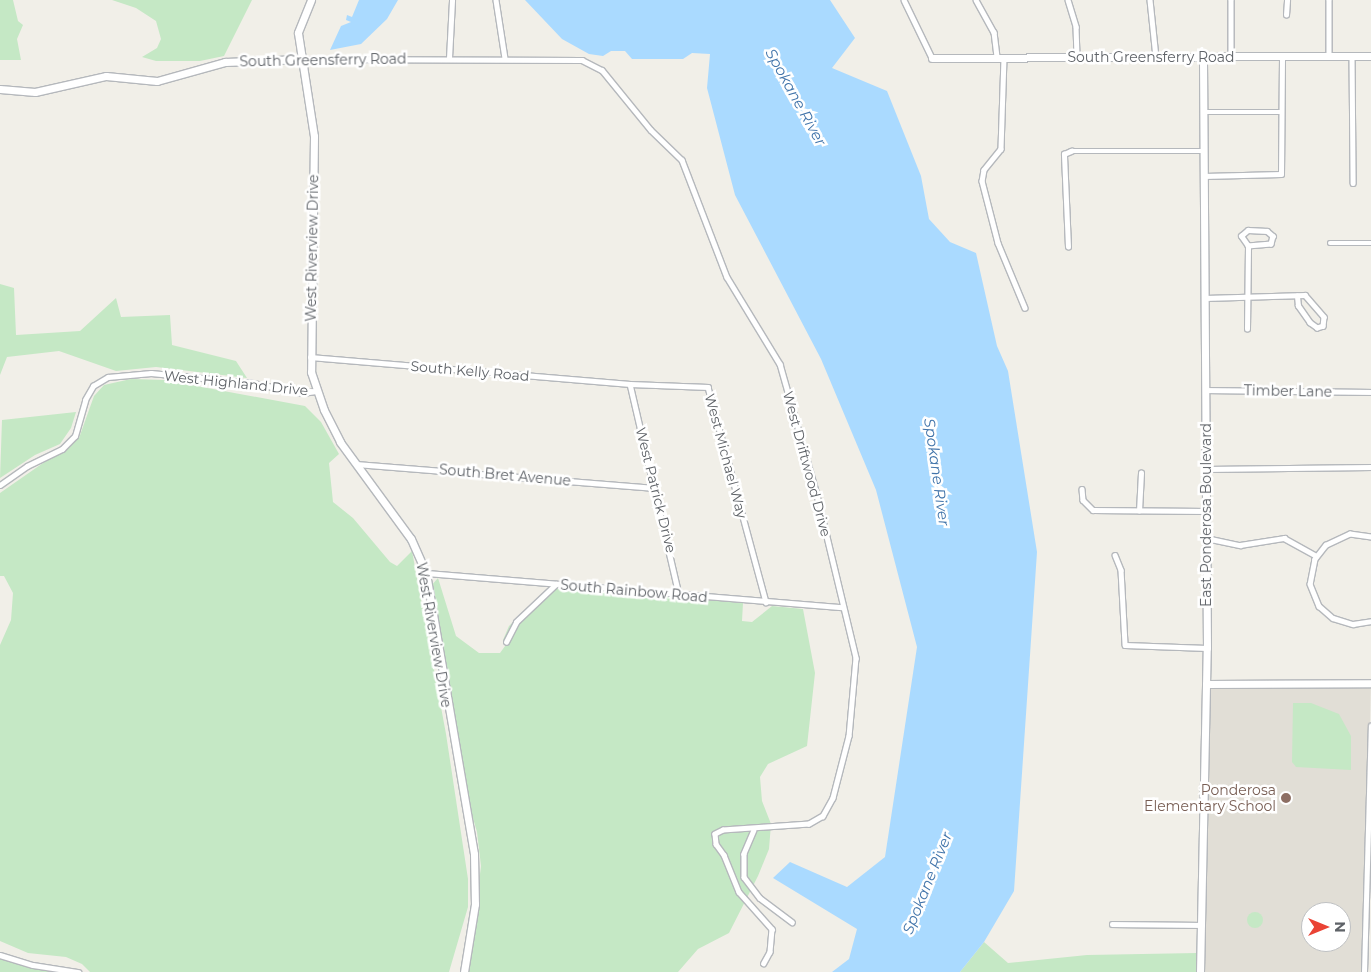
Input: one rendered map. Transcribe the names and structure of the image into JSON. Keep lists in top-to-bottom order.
{
  "streets": {
    "street": [
      "South Greensferry Road",
      "West Riverview Drive",
      "South Kelly Road",
      "West Highland Drive",
      "Timber Lane",
      "West Michael Way",
      "West Driftwood Drive",
      "South Bret Avenue",
      "West Patrick Drive",
      "East Ponderosa Boulevard",
      "South Rainbow Road"
    ]
  },
  "crossings": [
    ["South Greensferry Road", "West Riverview Drive"],
    ["South Greensferry Road", "West Driftwood Drive"],
    ["South Greensferry Road", "East Ponderosa Boulevard"],
    ["West Riverview Drive", "South Kelly Road"],
    ["West Riverview Drive", "West Highland Drive"],
    ["West Riverview Drive", "South Bret Avenue"],
    ["West Riverview Drive", "South Rainbow Road"],
    ["South Kelly Road", "West Michael Way"],
    ["South Kelly Road", "West Patrick Drive"],
    ["Timber Lane", "East Ponderosa Boulevard"],
    ["West Michael Way", "West Patrick Drive"],
    ["West Michael Way", "South Rainbow Road"],
    ["West Driftwood Drive", "South Rainbow Road"],
    ["South Bret Avenue", "West Patrick Drive"],
    ["West Patrick Drive", "South Rainbow Road"]
  ],
  "water": ["Spokane River"],
  "places": ["Ponderosa Elementary School"],
  "north": "right"
}
